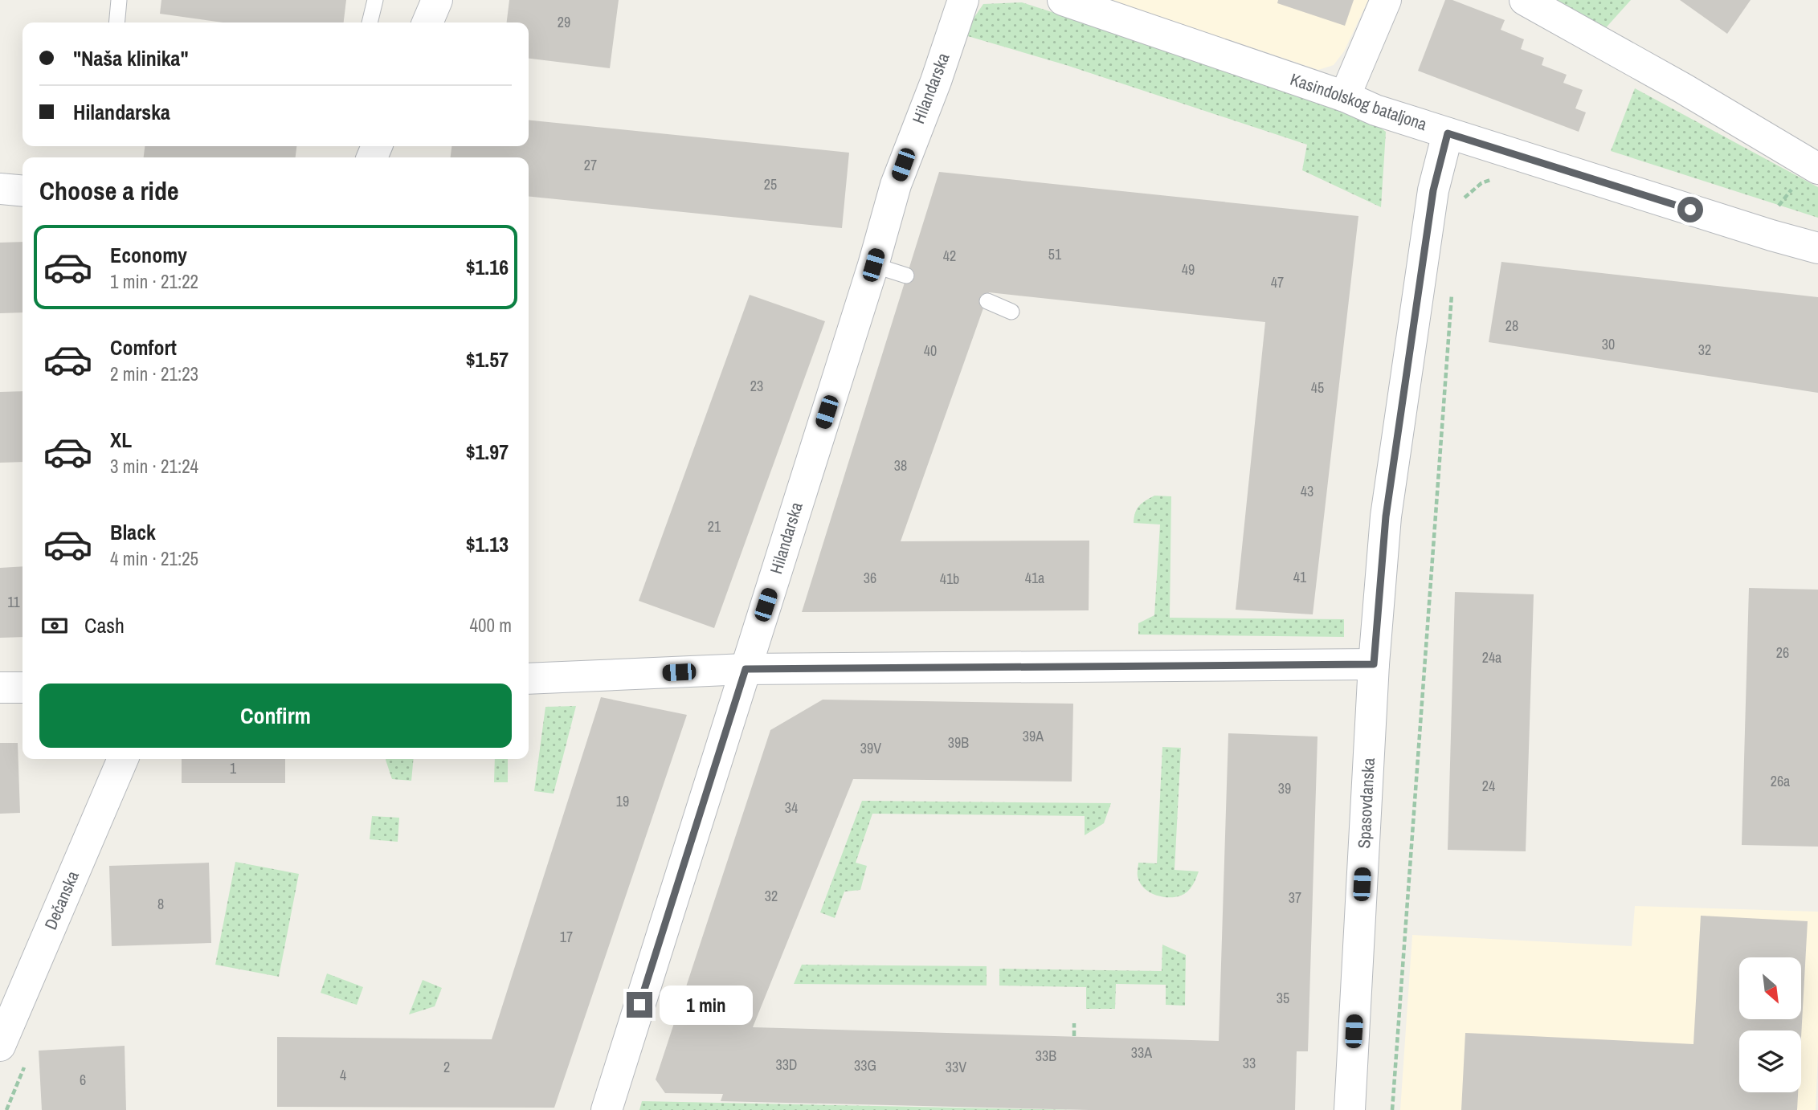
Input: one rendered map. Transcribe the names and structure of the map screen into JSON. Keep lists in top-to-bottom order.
{
  "streets": {
    "street": [
      "Hilandarska",
      "Kasindolskog bataljona",
      "Spasovdanska",
      "Dečanska"
    ]
  },
  "crossings": [
    ["Kasindolskog bataljona", "Spasovdanska"]
  ],
  "house_numbers": [
    "29",
    "27",
    "25",
    "51",
    "42",
    "49",
    "47",
    "28",
    "30",
    "32",
    "40",
    "23",
    "45",
    "38",
    "43",
    "21",
    "41",
    "36",
    "41a",
    "41b",
    "11",
    "26",
    "24a",
    "39A",
    "39B",
    "39V",
    "1",
    "26a",
    "24",
    "39",
    "19",
    "34",
    "32",
    "37",
    "8",
    "17",
    "35",
    "33A",
    "33B",
    "33",
    "33D",
    "33G",
    "2",
    "33V",
    "4",
    "6"
  ],
  "north": "bottom right",
  "page": {
    "banner": ["\"Naša klinika\"", "Hilandarska"],
    "heading": "Choose a ride",
    "list": [
      {
        "name": "Economy",
        "note": "1 min · 21:22",
        "value": "$1.16"
      },
      {
        "name": "Comfort",
        "note": "2 min · 21:23",
        "value": "$1.57"
      },
      {
        "name": "XL",
        "note": "3 min · 21:24",
        "value": "$1.97"
      },
      {
        "name": "Black",
        "note": "4 min · 21:25",
        "value": "$1.13"
      }
    ],
    "pay": ["Cash", "400 m"],
    "buttons": "Confirm",
    "bubble": "1 min"
  }
}
